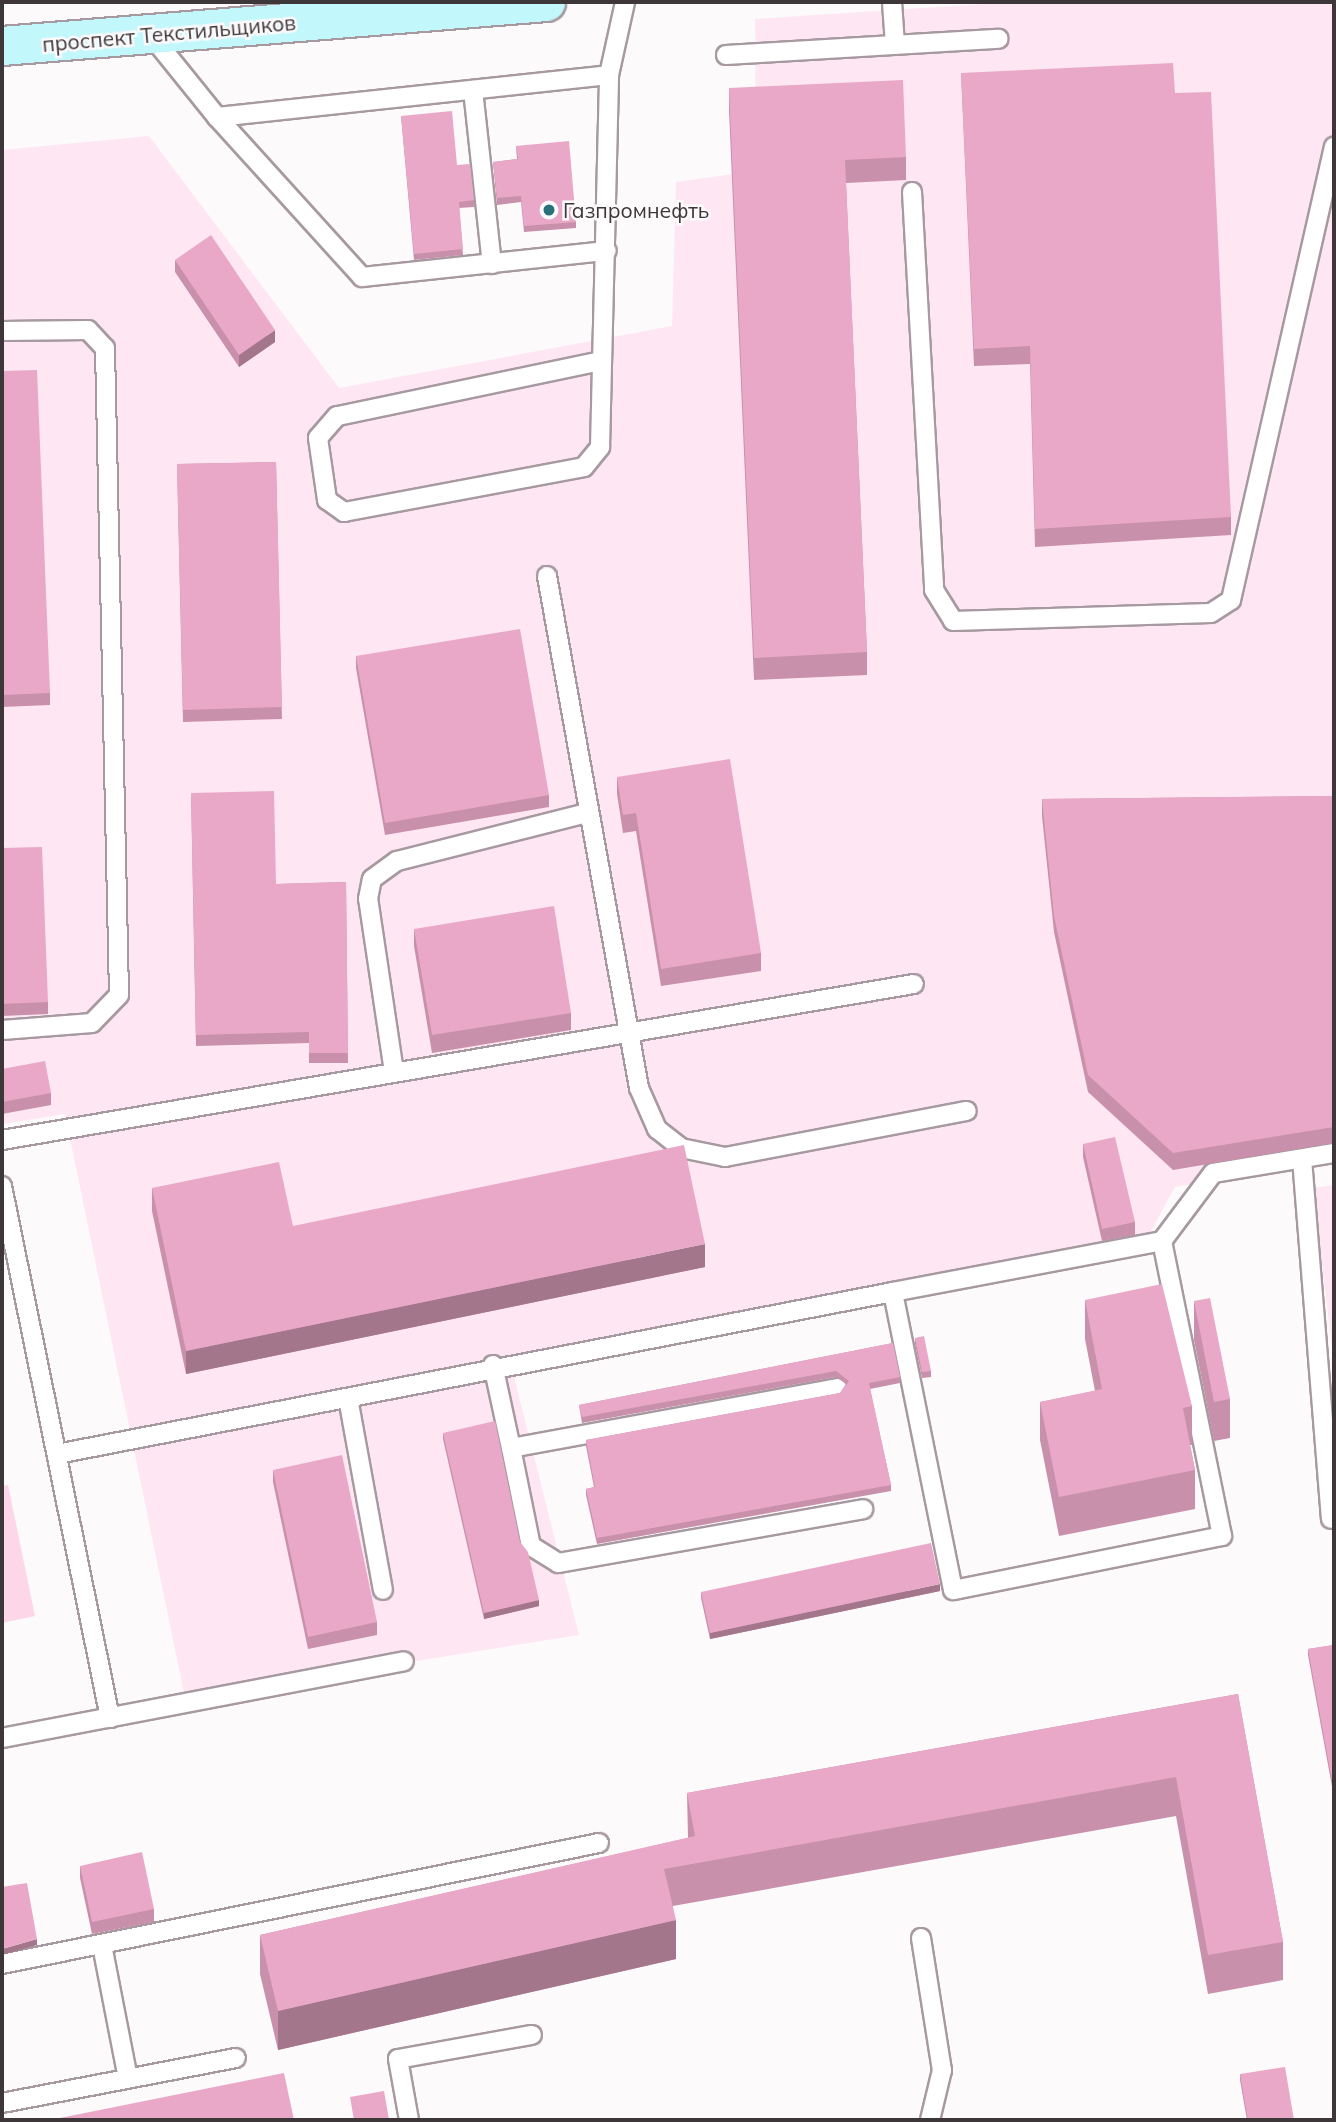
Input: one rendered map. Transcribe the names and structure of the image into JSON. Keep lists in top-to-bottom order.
{
  "streets": {
    "main road": ["проспект Текстильщиков"]
  },
  "places": ["Газпромнефть"]
}
